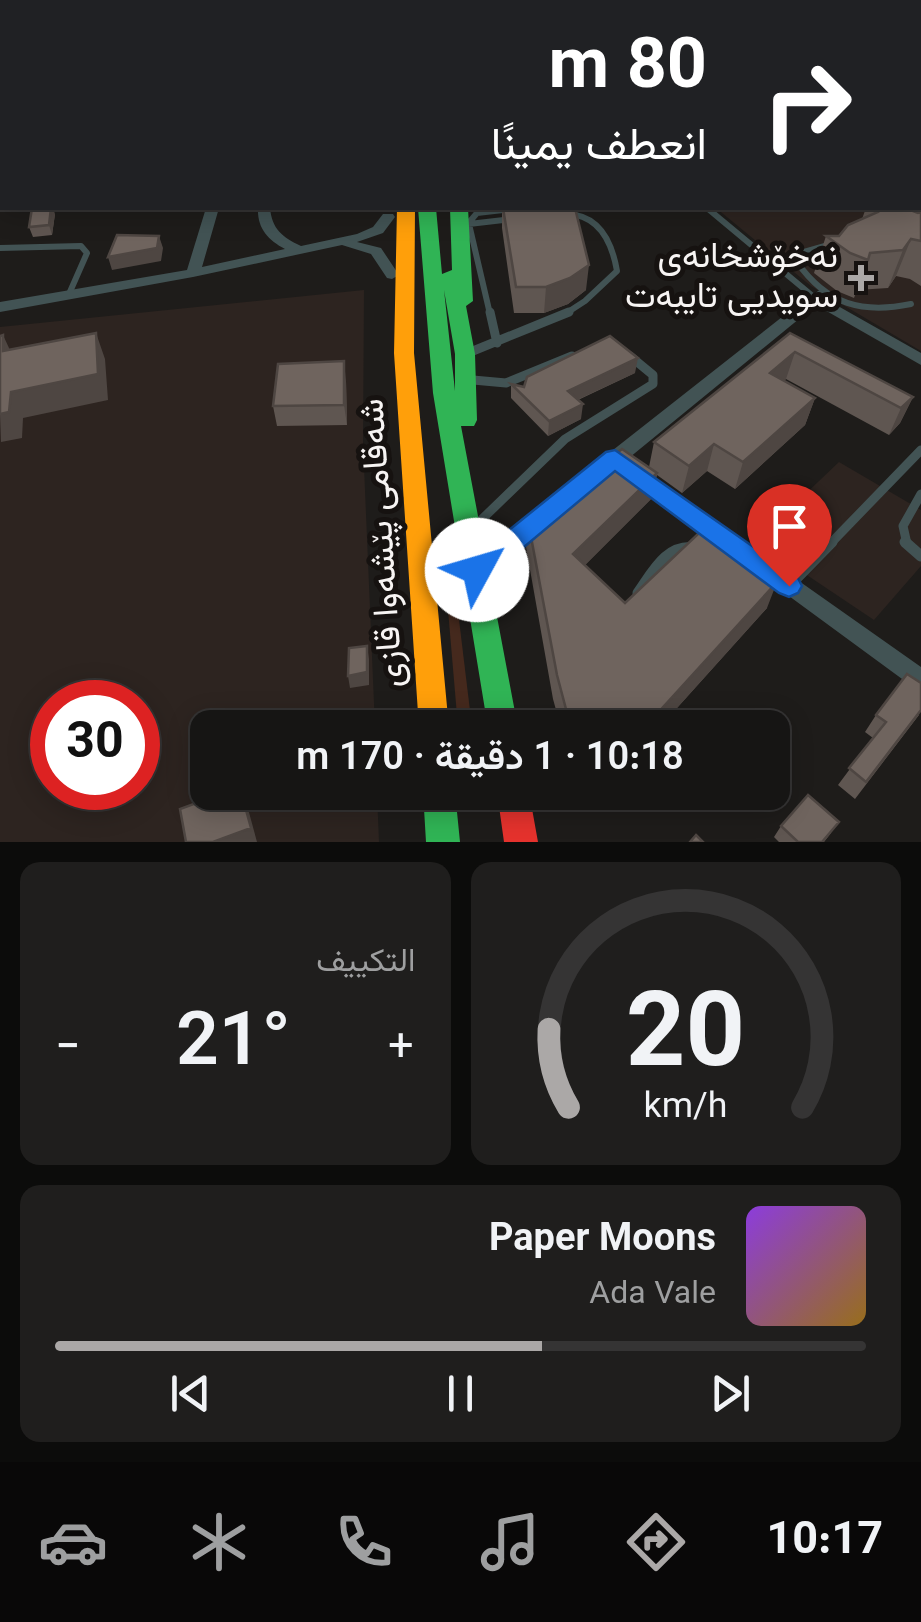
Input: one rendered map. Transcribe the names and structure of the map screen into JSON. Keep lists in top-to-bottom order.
{
  "streets": {
    "main road": ["شەقامی پێشەوا قازی"]
  },
  "places": {
    "health": ["نەخۆشخانەی سویدیی تایبەت"]
  },
  "page": {
    "turn": ["80 m", "انعطف يمينًا"],
    "limit": "30",
    "trip": "10:18 · 1 دقيقة · 170 m",
    "tile": "التكييف",
    "heat": ["−", "21°", "+"],
    "song": ["Paper Moons", "Ada Vale"],
    "tabs": "10:17",
    "gauge": ["20", "km/h"]
  }
}
